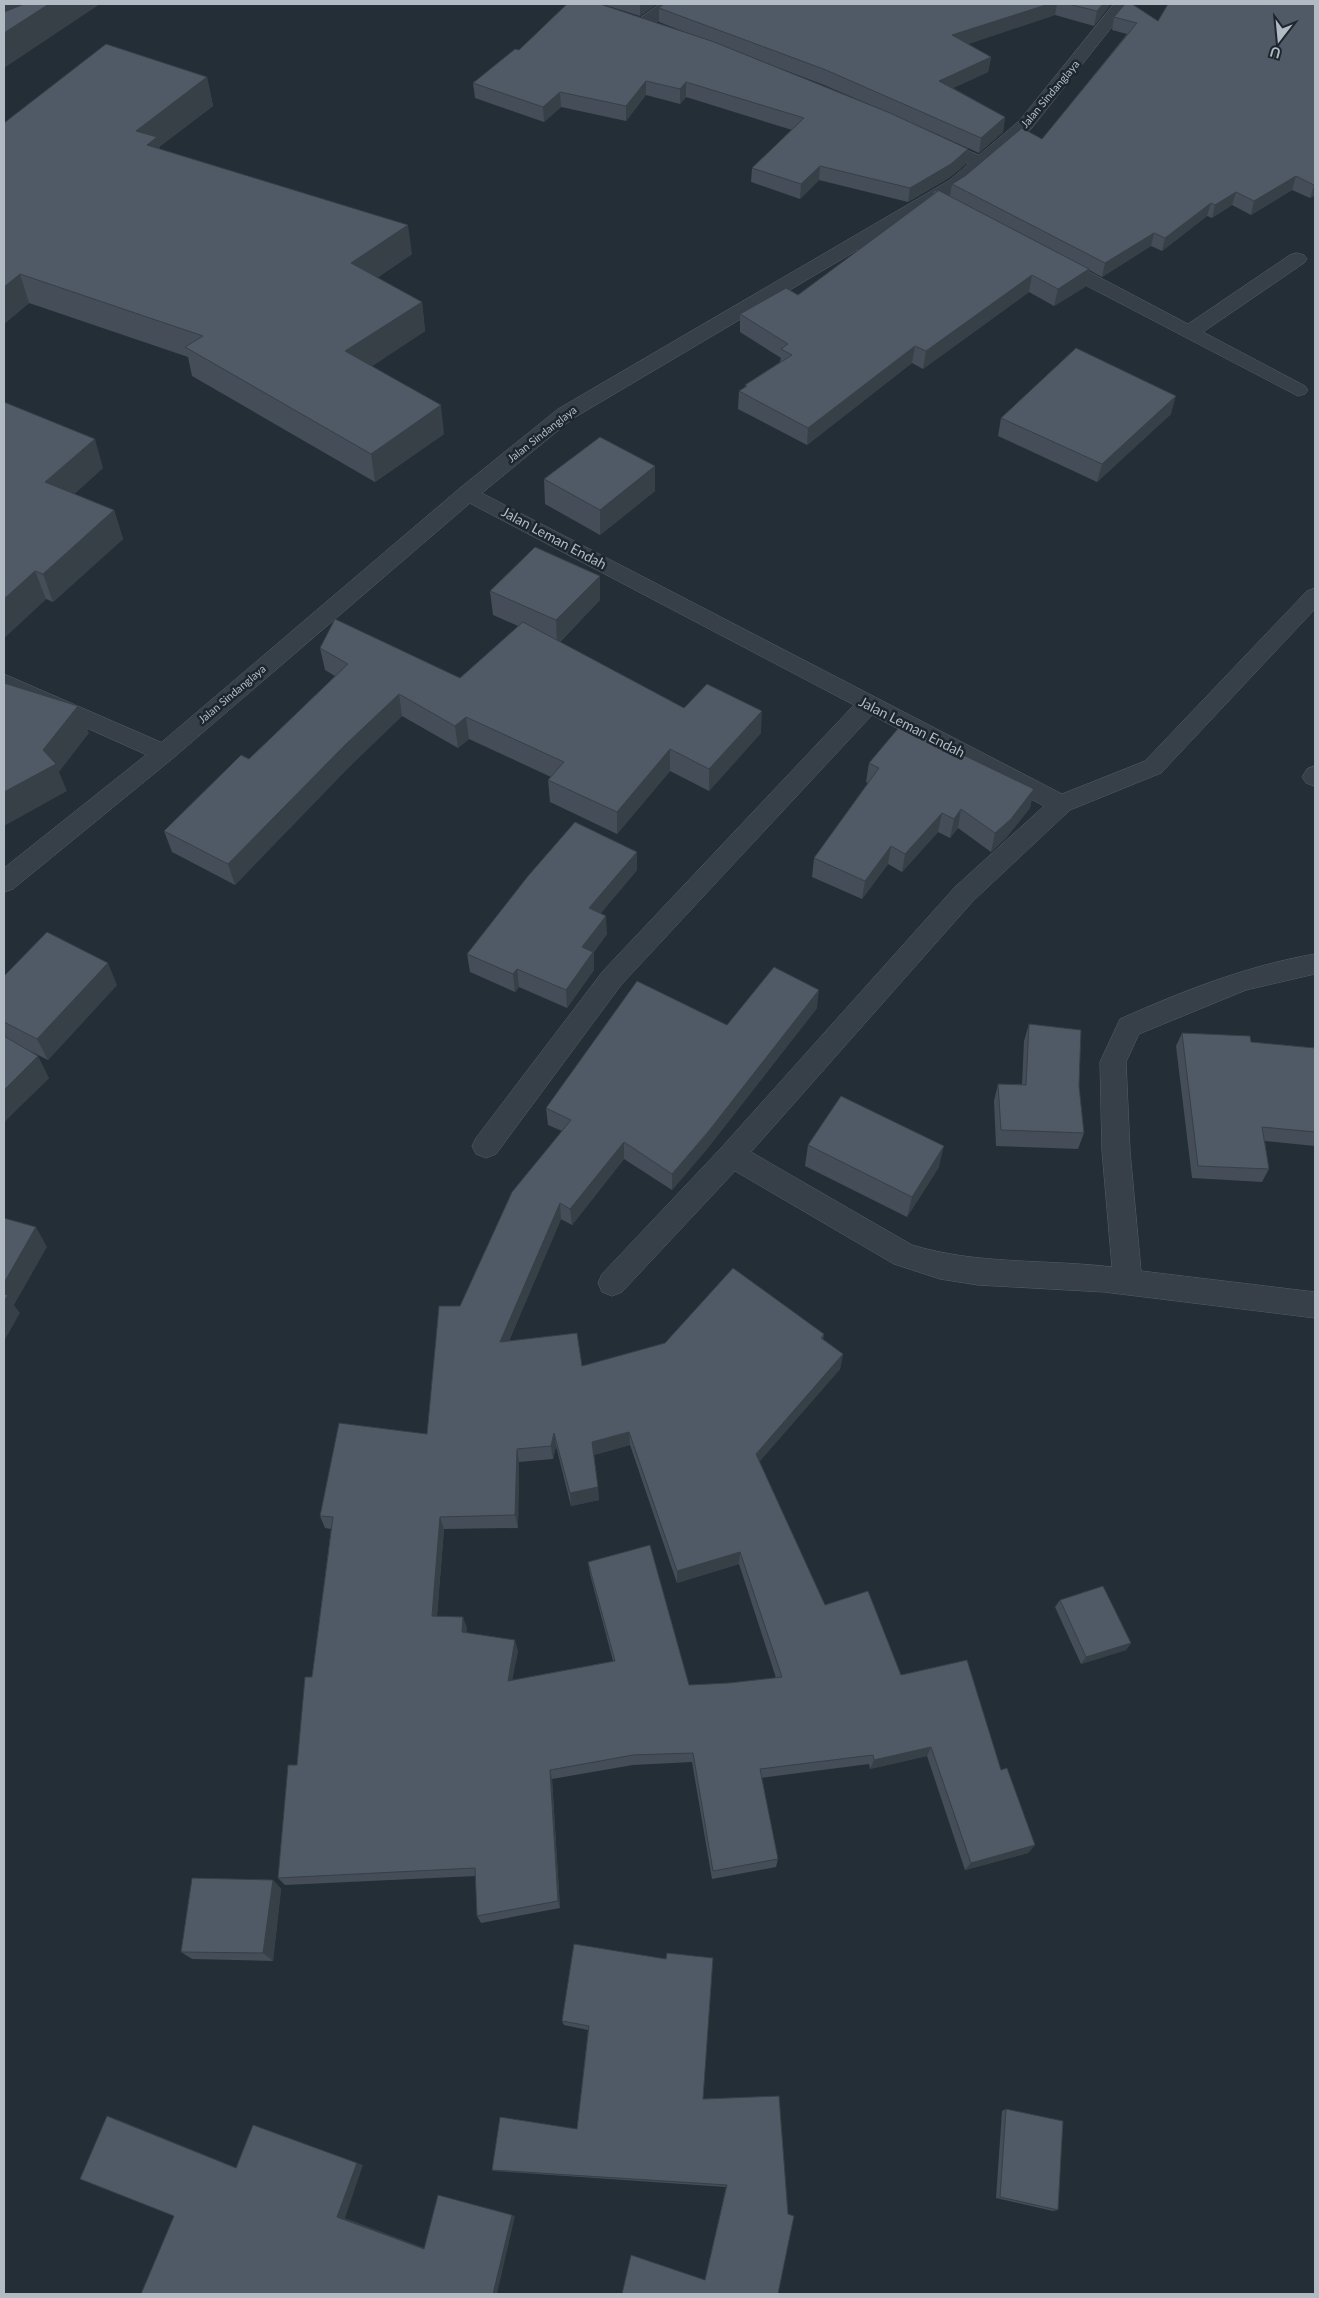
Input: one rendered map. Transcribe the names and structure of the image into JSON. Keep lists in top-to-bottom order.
{
  "streets": {
    "street": ["Jalan Sindanglaya", "Jalan Leman Endah"]
  },
  "crossings": [
    ["Jalan Sindanglaya", "Jalan Leman Endah"]
  ],
  "north": "bottom"
}
